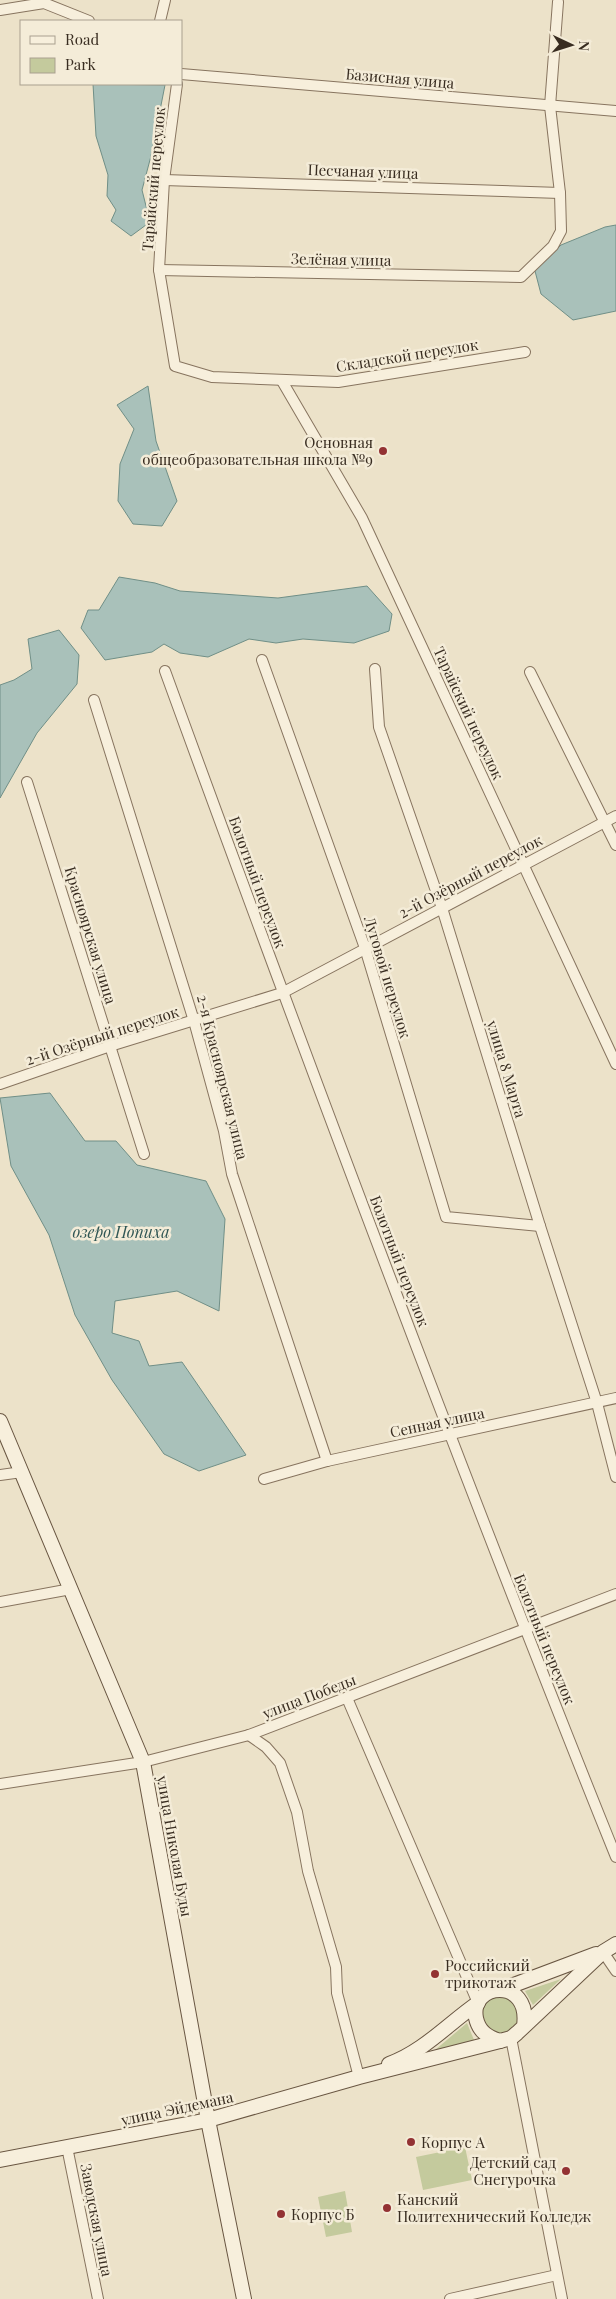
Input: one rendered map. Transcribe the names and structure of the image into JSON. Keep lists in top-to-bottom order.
{
  "streets": {
    "main road": ["улица Николая Буды", "улица Эйдемана"],
    "street": [
      "Базисная улица",
      "Песчаная улица",
      "Тарайский переулок",
      "Зелёная улица",
      "Складской переулок",
      "2-й Озёрный переулок",
      "Болотный переулок",
      "Красноярская улица",
      "Луговой переулок",
      "улица 8 Марта",
      "2-я Красноярская улица",
      "Сенная улица",
      "улица Победы",
      "Заводская улица"
    ]
  },
  "crossings": [
    ["Песчаная улица", "Тарайский переулок"],
    ["Песчаная улица", "Зелёная улица"],
    ["Тарайский переулок", "Зелёная улица"],
    ["Тарайский переулок", "Складской переулок"],
    ["Тарайский переулок", "2-й Озёрный переулок"],
    ["2-й Озёрный переулок", "Болотный переулок"],
    ["2-й Озёрный переулок", "Красноярская улица"],
    ["2-й Озёрный переулок", "Луговой переулок"],
    ["2-й Озёрный переулок", "улица 8 Марта"],
    ["2-й Озёрный переулок", "2-я Красноярская улица"],
    ["Болотный переулок", "Сенная улица"],
    ["Болотный переулок", "улица Победы"],
    ["Луговой переулок", "улица 8 Марта"],
    ["улица 8 Марта", "Сенная улица"],
    ["2-я Красноярская улица", "Сенная улица"],
    ["улица Победы", "улица Николая Буды"],
    ["улица Николая Буды", "улица Эйдемана"],
    ["улица Эйдемана", "Заводская улица"]
  ],
  "water": ["озеро Попиха"],
  "places": [
    "Основная общеобразовательная школа №9",
    "Российский трикотаж",
    "Корпус А",
    "Детский сад Снегурочка",
    "Канский Политехнический Колледж",
    "Корпус Б"
  ],
  "legend": ["Road", "Park"],
  "north": "right"
}
